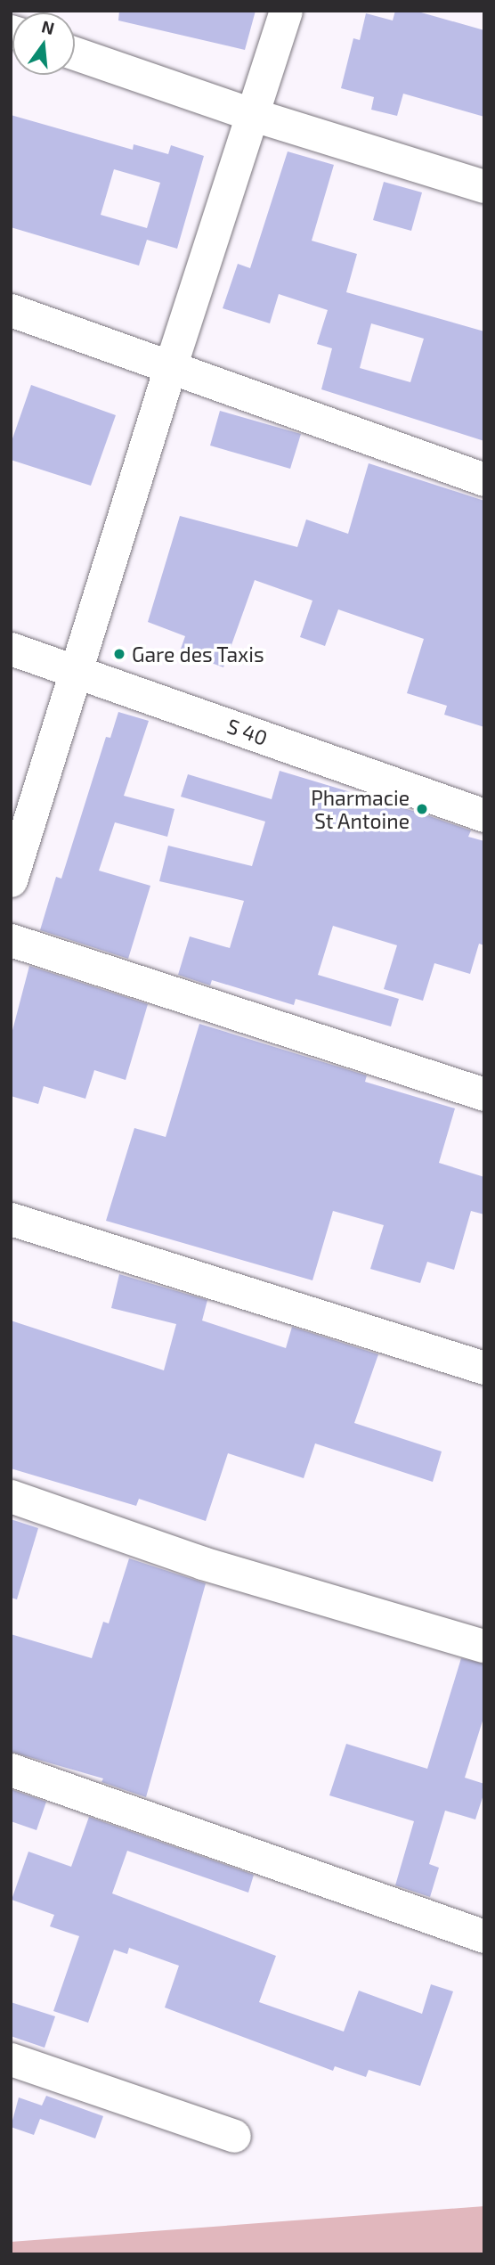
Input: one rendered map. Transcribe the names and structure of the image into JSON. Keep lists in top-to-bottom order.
{
  "streets": {
    "street": ["S 40"]
  },
  "places": ["Gare des Taxis", "Pharmacie St Antoine"],
  "north": "top"
}
